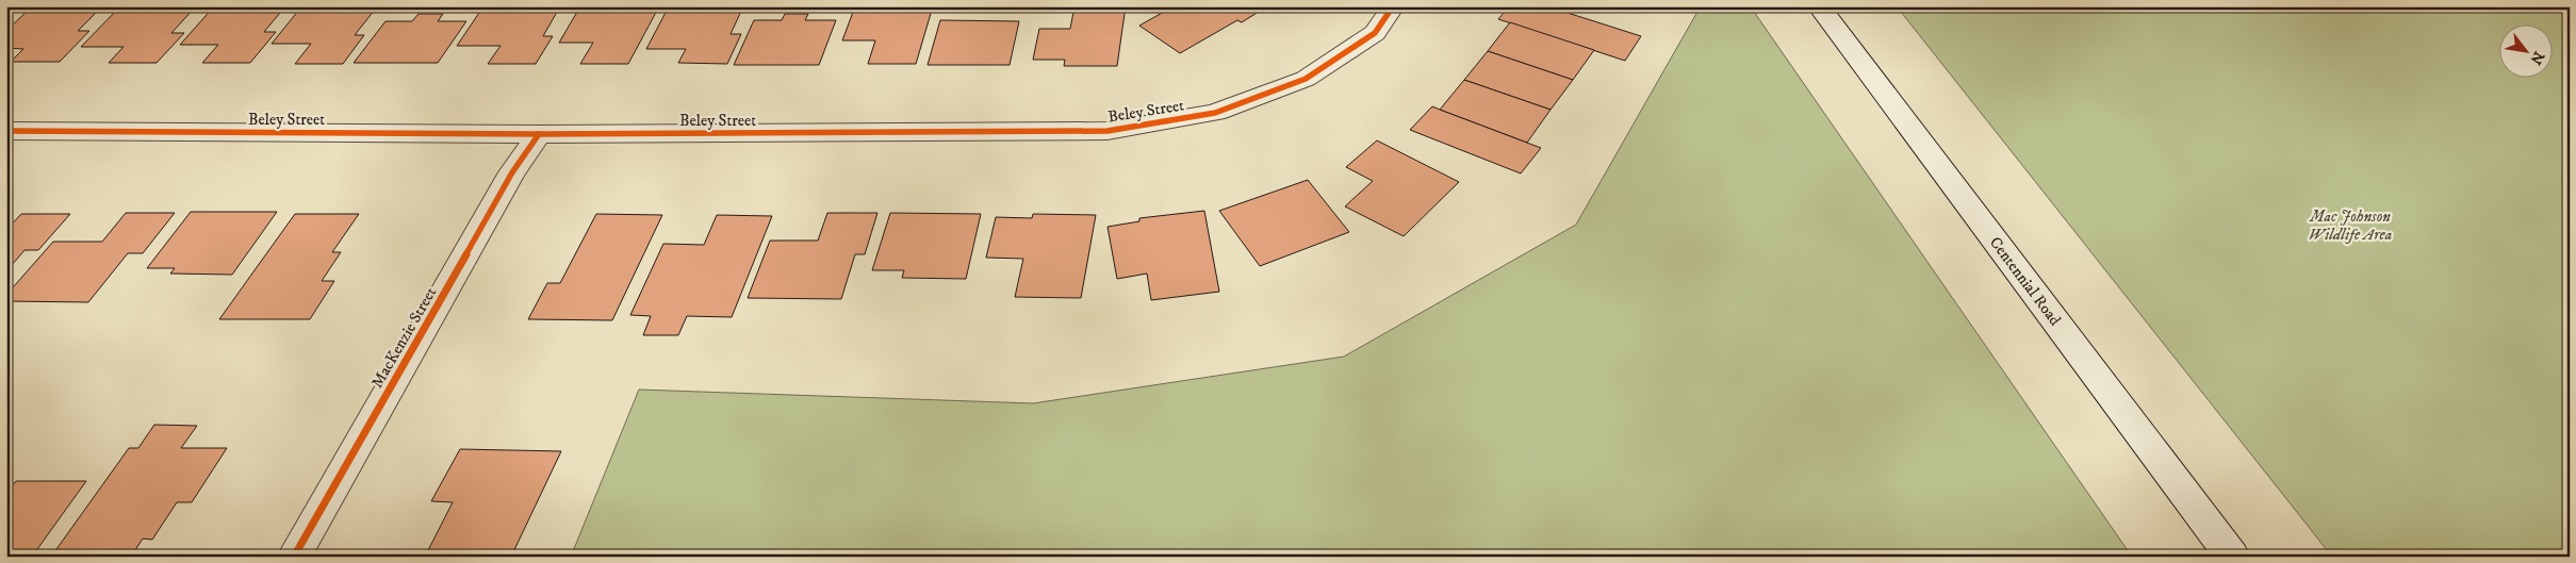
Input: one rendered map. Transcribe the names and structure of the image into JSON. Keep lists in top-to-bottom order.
{
  "streets": {
    "street": ["Beley Street", "Centennial Road", "MacKenzie Street"]
  },
  "crossings": [
    ["Beley Street", "MacKenzie Street"]
  ],
  "parks": ["Mac Johnson Wildlife Area"],
  "north": "bottom right"
}
